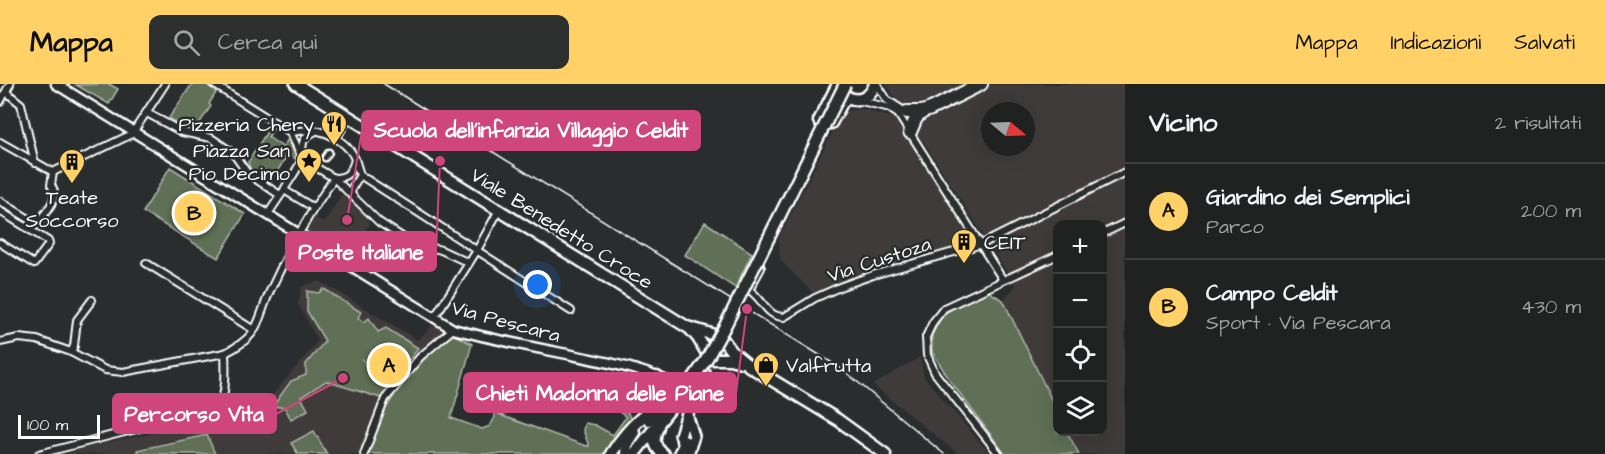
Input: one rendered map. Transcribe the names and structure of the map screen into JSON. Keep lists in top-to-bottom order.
{
  "streets": {
    "main road": ["Viale Benedetto Croce"],
    "street": ["Via Custoza", "Via Pescara"]
  },
  "places": {
    "restaurant": ["Pizzeria Chery"],
    "other": [
      "Poste Italiane",
      "Scuola dell'infanzia Villaggio Celdit",
      "Chieti Madonna delle Piane",
      "Percorso Vita"
    ],
    "place": ["Piazza San Pio Decimo"],
    "building": ["Teate Soccorso", "CEIT"],
    "shop": ["Valfrutta"]
  },
  "scale_bar": "100 m",
  "north": "right",
  "page": {
    "header": "Mappa",
    "search": "Cerca qui",
    "nav": ["Mappa", "Indicazioni", "Salvati"],
    "heading": ["Vicino", "2 risultati"],
    "list": [
      {
        "mark": "A",
        "name": "Giardino dei Semplici",
        "note": "Parco",
        "value": "200 m"
      },
      {
        "mark": "B",
        "name": "Campo Celdit",
        "note": "Sport · Via Pescara",
        "value": "430 m"
      }
    ],
    "pins": ["B", "A"],
    "map_buttons": ["+", "−"],
    "scale": "100 m"
  }
}
